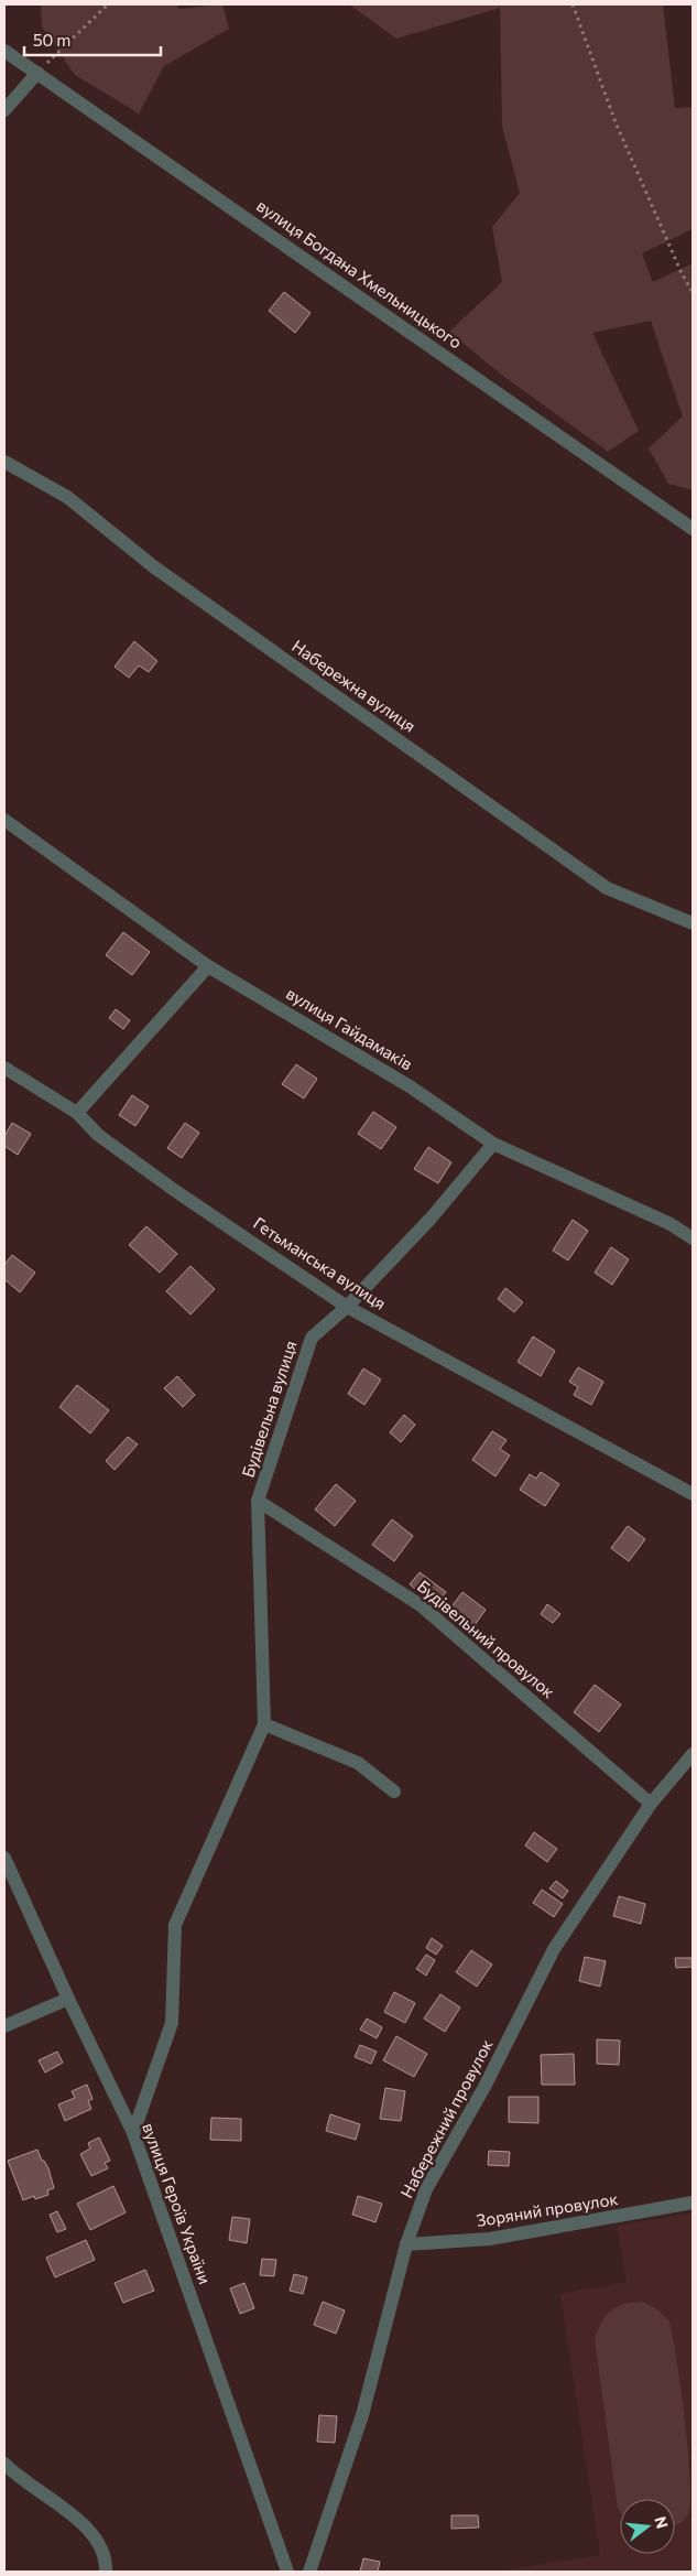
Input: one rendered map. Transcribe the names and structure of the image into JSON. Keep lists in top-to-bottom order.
{
  "streets": {
    "street": [
      "вулиця Богдана Хмельницького",
      "Набережна вулиця",
      "вулиця Гайдамаків",
      "Гетьманська вулиця",
      "Будівельна вулиця",
      "Будівельний провулок",
      "Набережний провулок",
      "вулиця Героїв України",
      "Зоряний провулок"
    ]
  },
  "crossings": [
    ["вулиця Гайдамаків", "Будівельна вулиця"],
    ["Гетьманська вулиця", "Будівельна вулиця"],
    ["Будівельна вулиця", "Будівельний провулок"],
    ["Будівельна вулиця", "вулиця Героїв України"],
    ["Будівельний провулок", "Набережний провулок"],
    ["Набережний провулок", "Зоряний провулок"]
  ],
  "scale_bar": "50 m",
  "north": "right"
}
